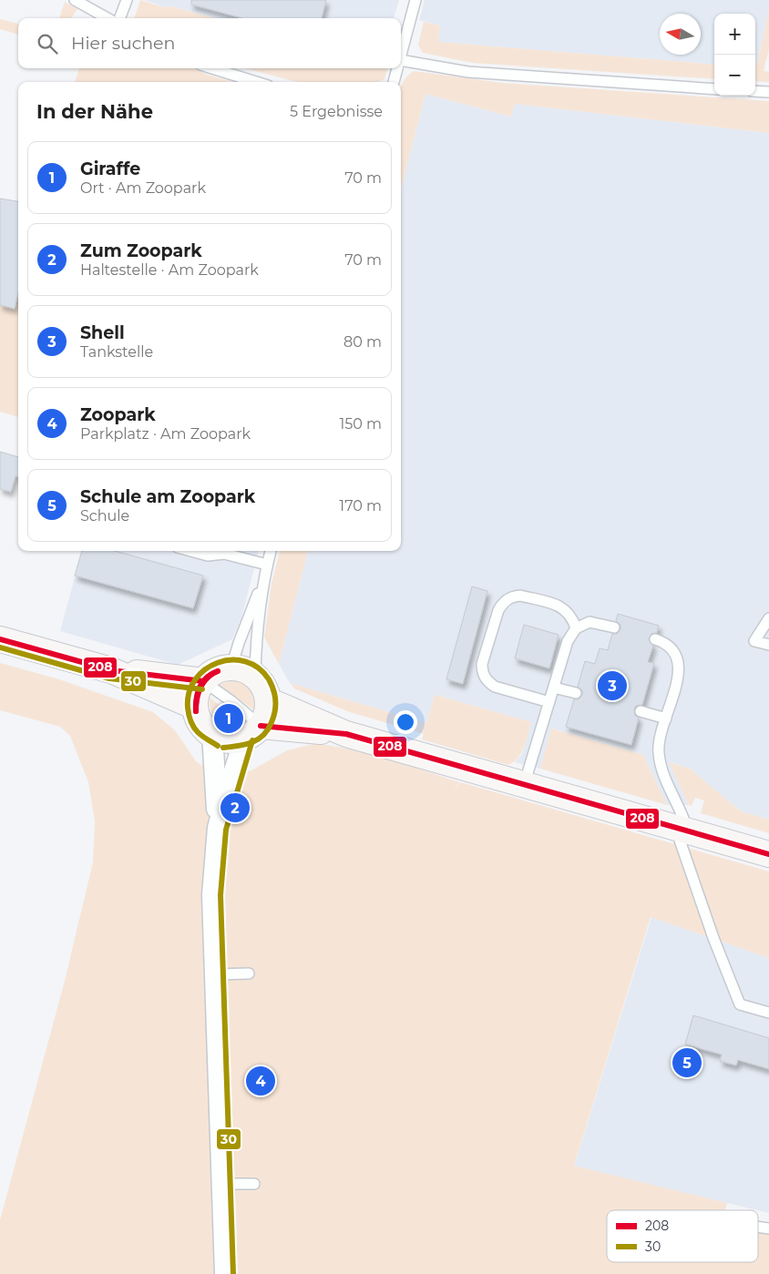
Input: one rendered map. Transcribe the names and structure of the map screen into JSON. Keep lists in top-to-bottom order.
{
  "lines": ["transit line 208", "transit line 30"],
  "legend": ["208", "30"],
  "north": "left",
  "page": {
    "map_buttons": ["+", "−"],
    "search": "Hier suchen",
    "heading": ["In der Nähe", "5 Ergebnisse"],
    "list": [
      {
        "mark": "1",
        "name": "Giraffe",
        "note": "Ort · Am Zoopark",
        "value": "70 m"
      },
      {
        "mark": "2",
        "name": "Zum Zoopark",
        "note": "Haltestelle · Am Zoopark",
        "value": "70 m"
      },
      {
        "mark": "3",
        "name": "Shell",
        "note": "Tankstelle",
        "value": "80 m"
      },
      {
        "mark": "4",
        "name": "Zoopark",
        "note": "Parkplatz · Am Zoopark",
        "value": "150 m"
      },
      {
        "mark": "5",
        "name": "Schule am Zoopark",
        "note": "Schule",
        "value": "170 m"
      }
    ],
    "pins": [
      "3",
      "1",
      "2",
      "5",
      "4"
    ]
  }
}
